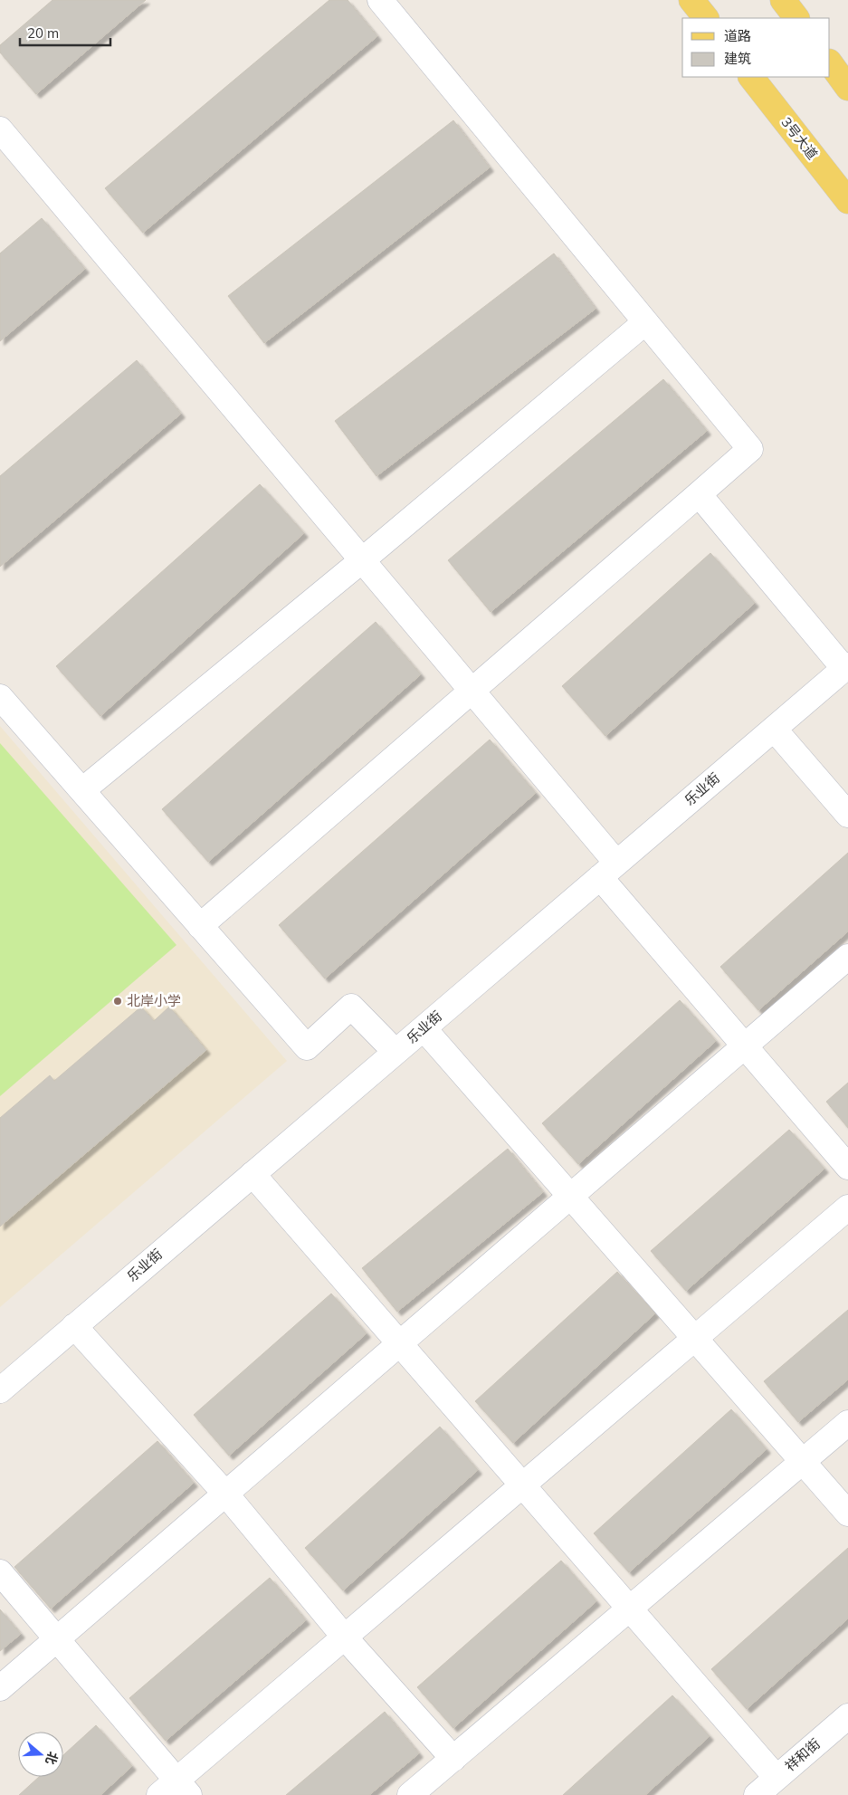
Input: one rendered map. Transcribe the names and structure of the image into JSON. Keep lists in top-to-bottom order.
{
  "streets": {
    "main road": ["3号大道"],
    "street": ["乐业街", "祥和街"]
  },
  "places": ["北岸小学"],
  "legend": ["道路", "建筑"],
  "scale_bar": "20 m",
  "north": "right"
}
